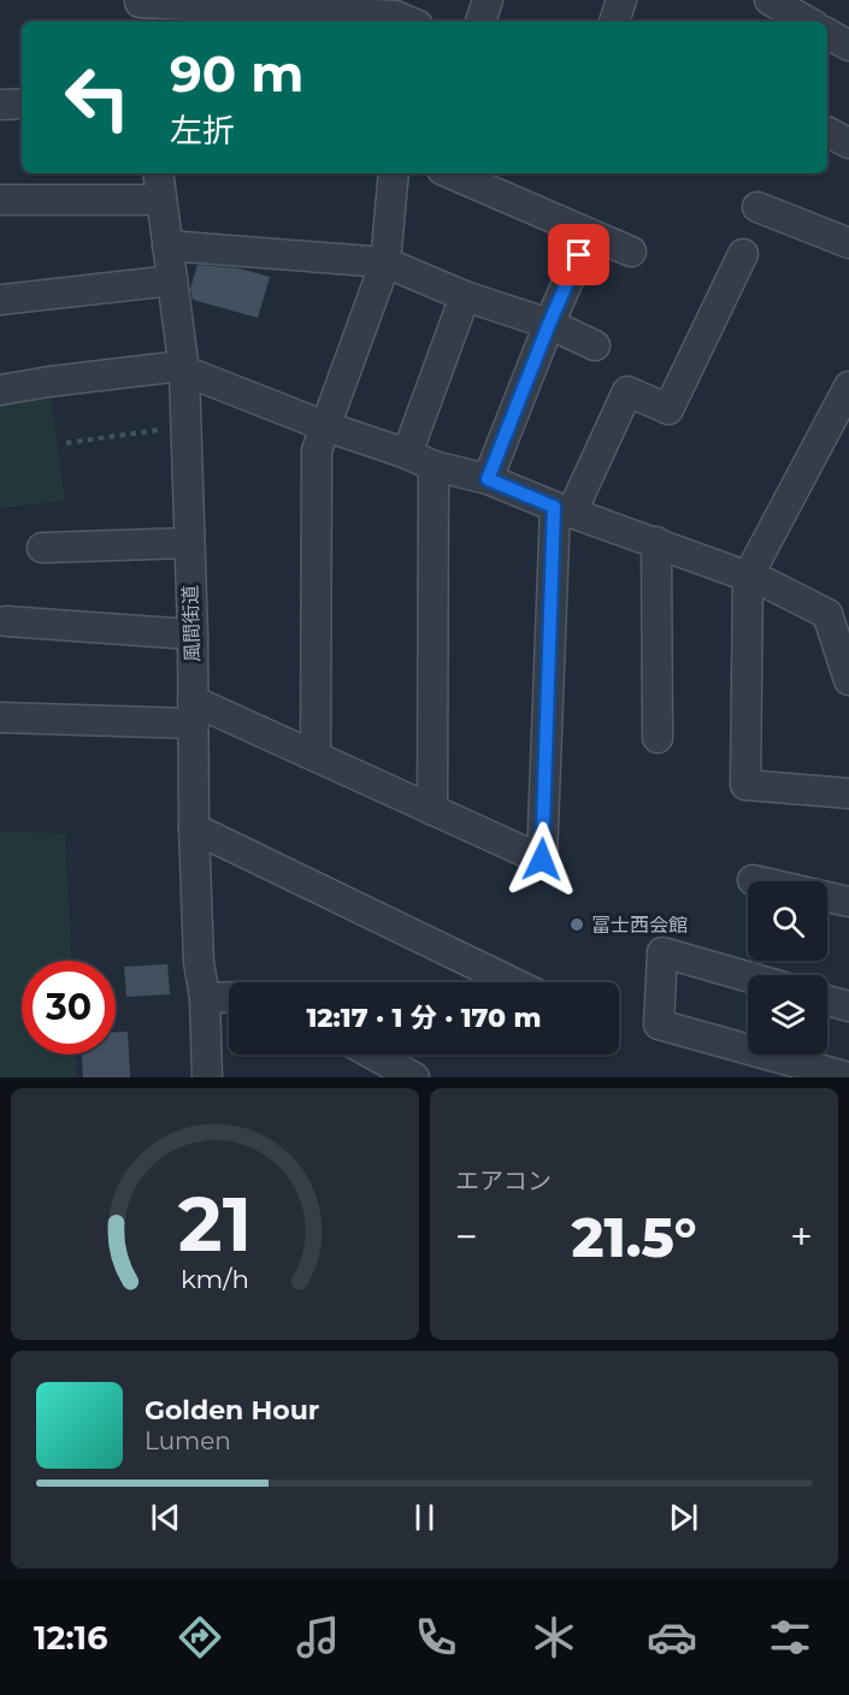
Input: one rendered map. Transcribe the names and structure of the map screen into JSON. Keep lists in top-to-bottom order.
{
  "streets": {
    "street": ["風間街道"]
  },
  "places": ["冨士西会館"],
  "page": {
    "turn": ["90 m", "左折"],
    "limit": "30",
    "trip": "12:17 · 1 分 · 170 m",
    "tile": "エアコン",
    "heat": ["−", "21.5°", "+"],
    "song": ["Golden Hour", "Lumen"],
    "tabs": "12:16",
    "gauge": ["21", "km/h"]
  }
}
